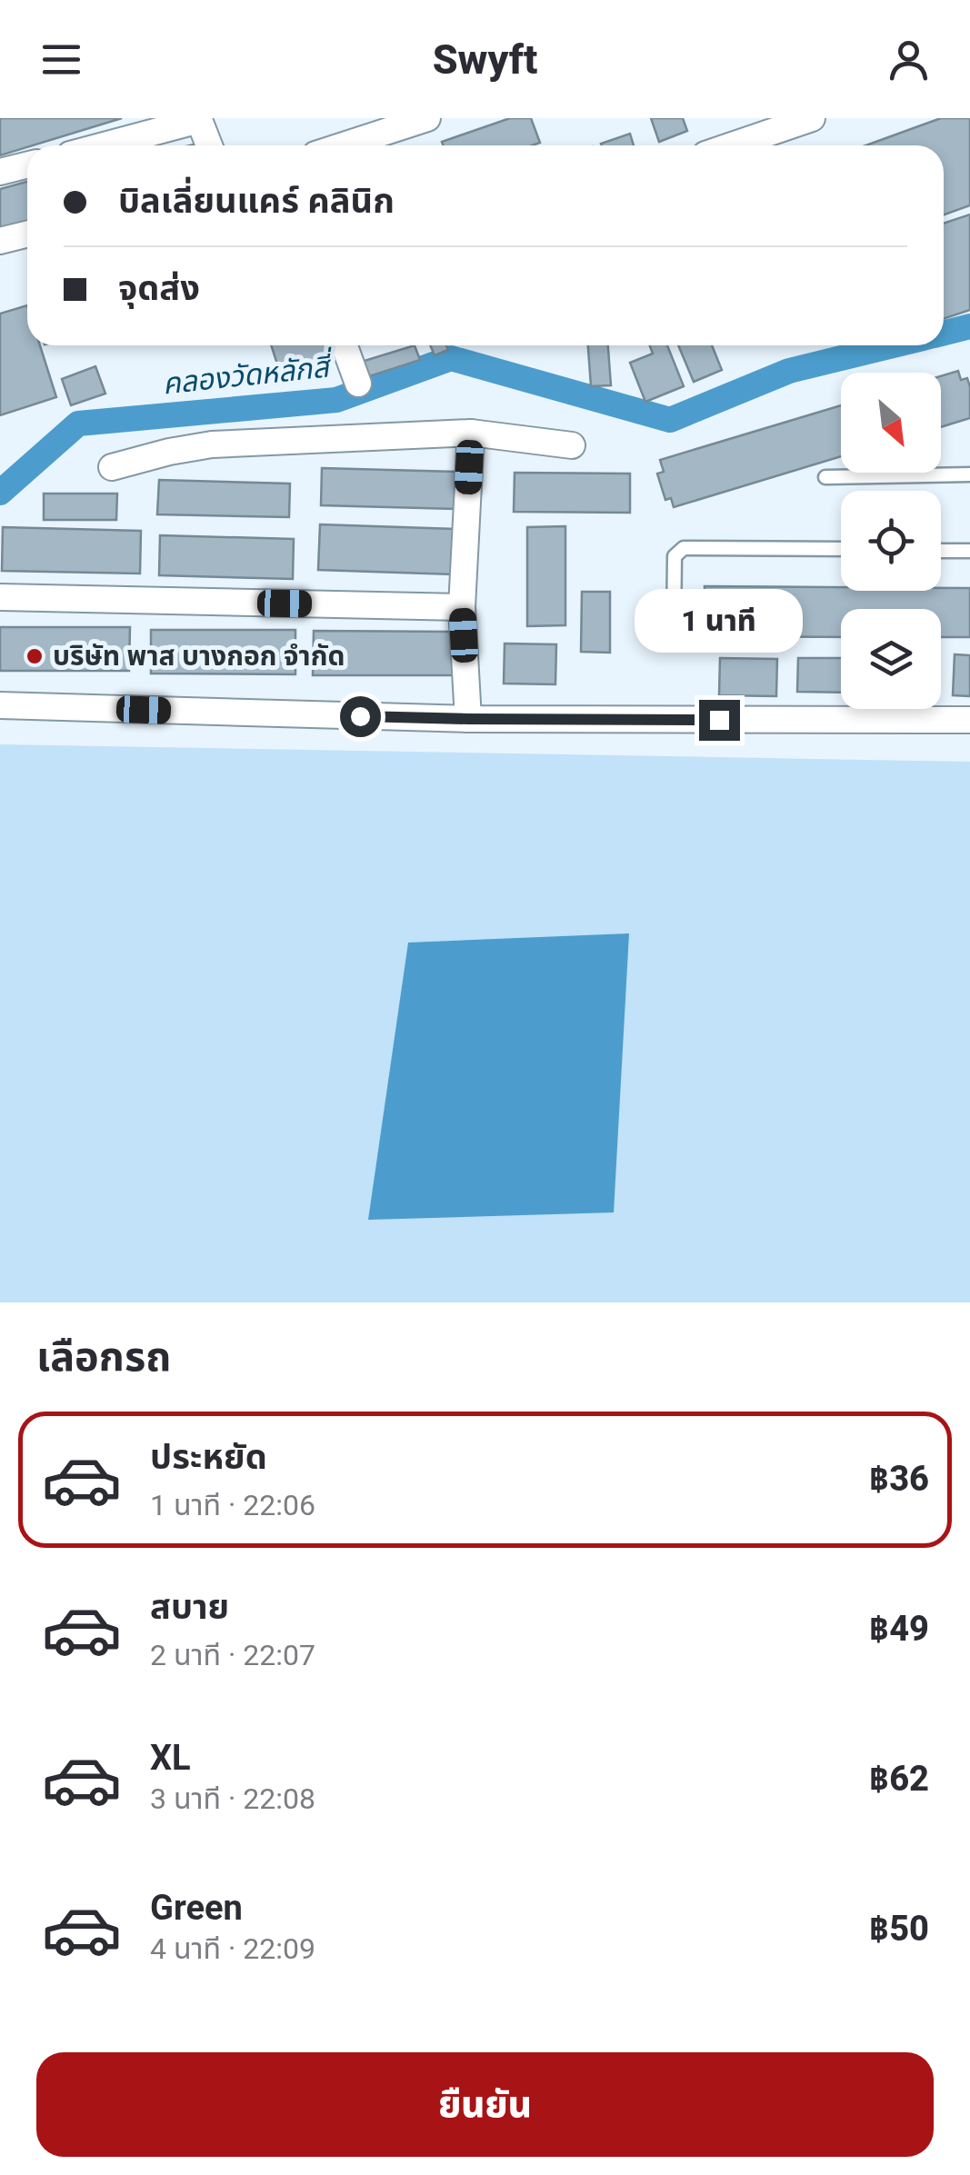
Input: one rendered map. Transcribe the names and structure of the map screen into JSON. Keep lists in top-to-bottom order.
{
  "water": ["คลองวัดหลักสี่"],
  "places": ["บริษัท พาส บางกอก จำกัด"],
  "north": "bottom right",
  "page": {
    "header": "Swyft",
    "banner": ["บิลเลี่ยนแคร์ คลินิก", "จุดส่ง"],
    "bubble": "1 นาที",
    "heading": "เลือกรถ",
    "list": [
      {
        "name": "ประหยัด",
        "note": "1 นาที · 22:06",
        "value": "฿36"
      },
      {
        "name": "สบาย",
        "note": "2 นาที · 22:07",
        "value": "฿49"
      },
      {
        "name": "XL",
        "note": "3 นาที · 22:08",
        "value": "฿62"
      },
      {
        "name": "Green",
        "note": "4 นาที · 22:09",
        "value": "฿50"
      }
    ],
    "buttons": "ยืนยัน"
  }
}
